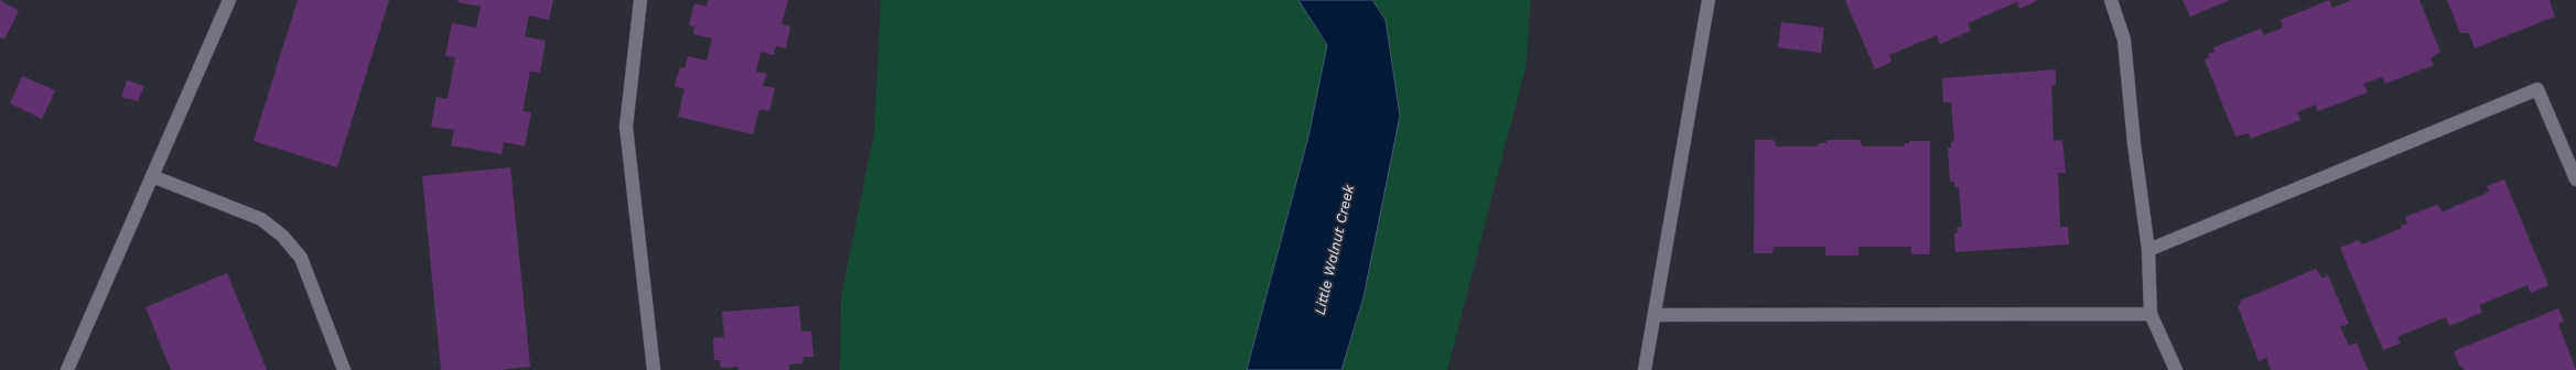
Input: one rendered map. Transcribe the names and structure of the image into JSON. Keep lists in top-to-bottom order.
{
  "water": ["Little Walnut Creek"]
}
